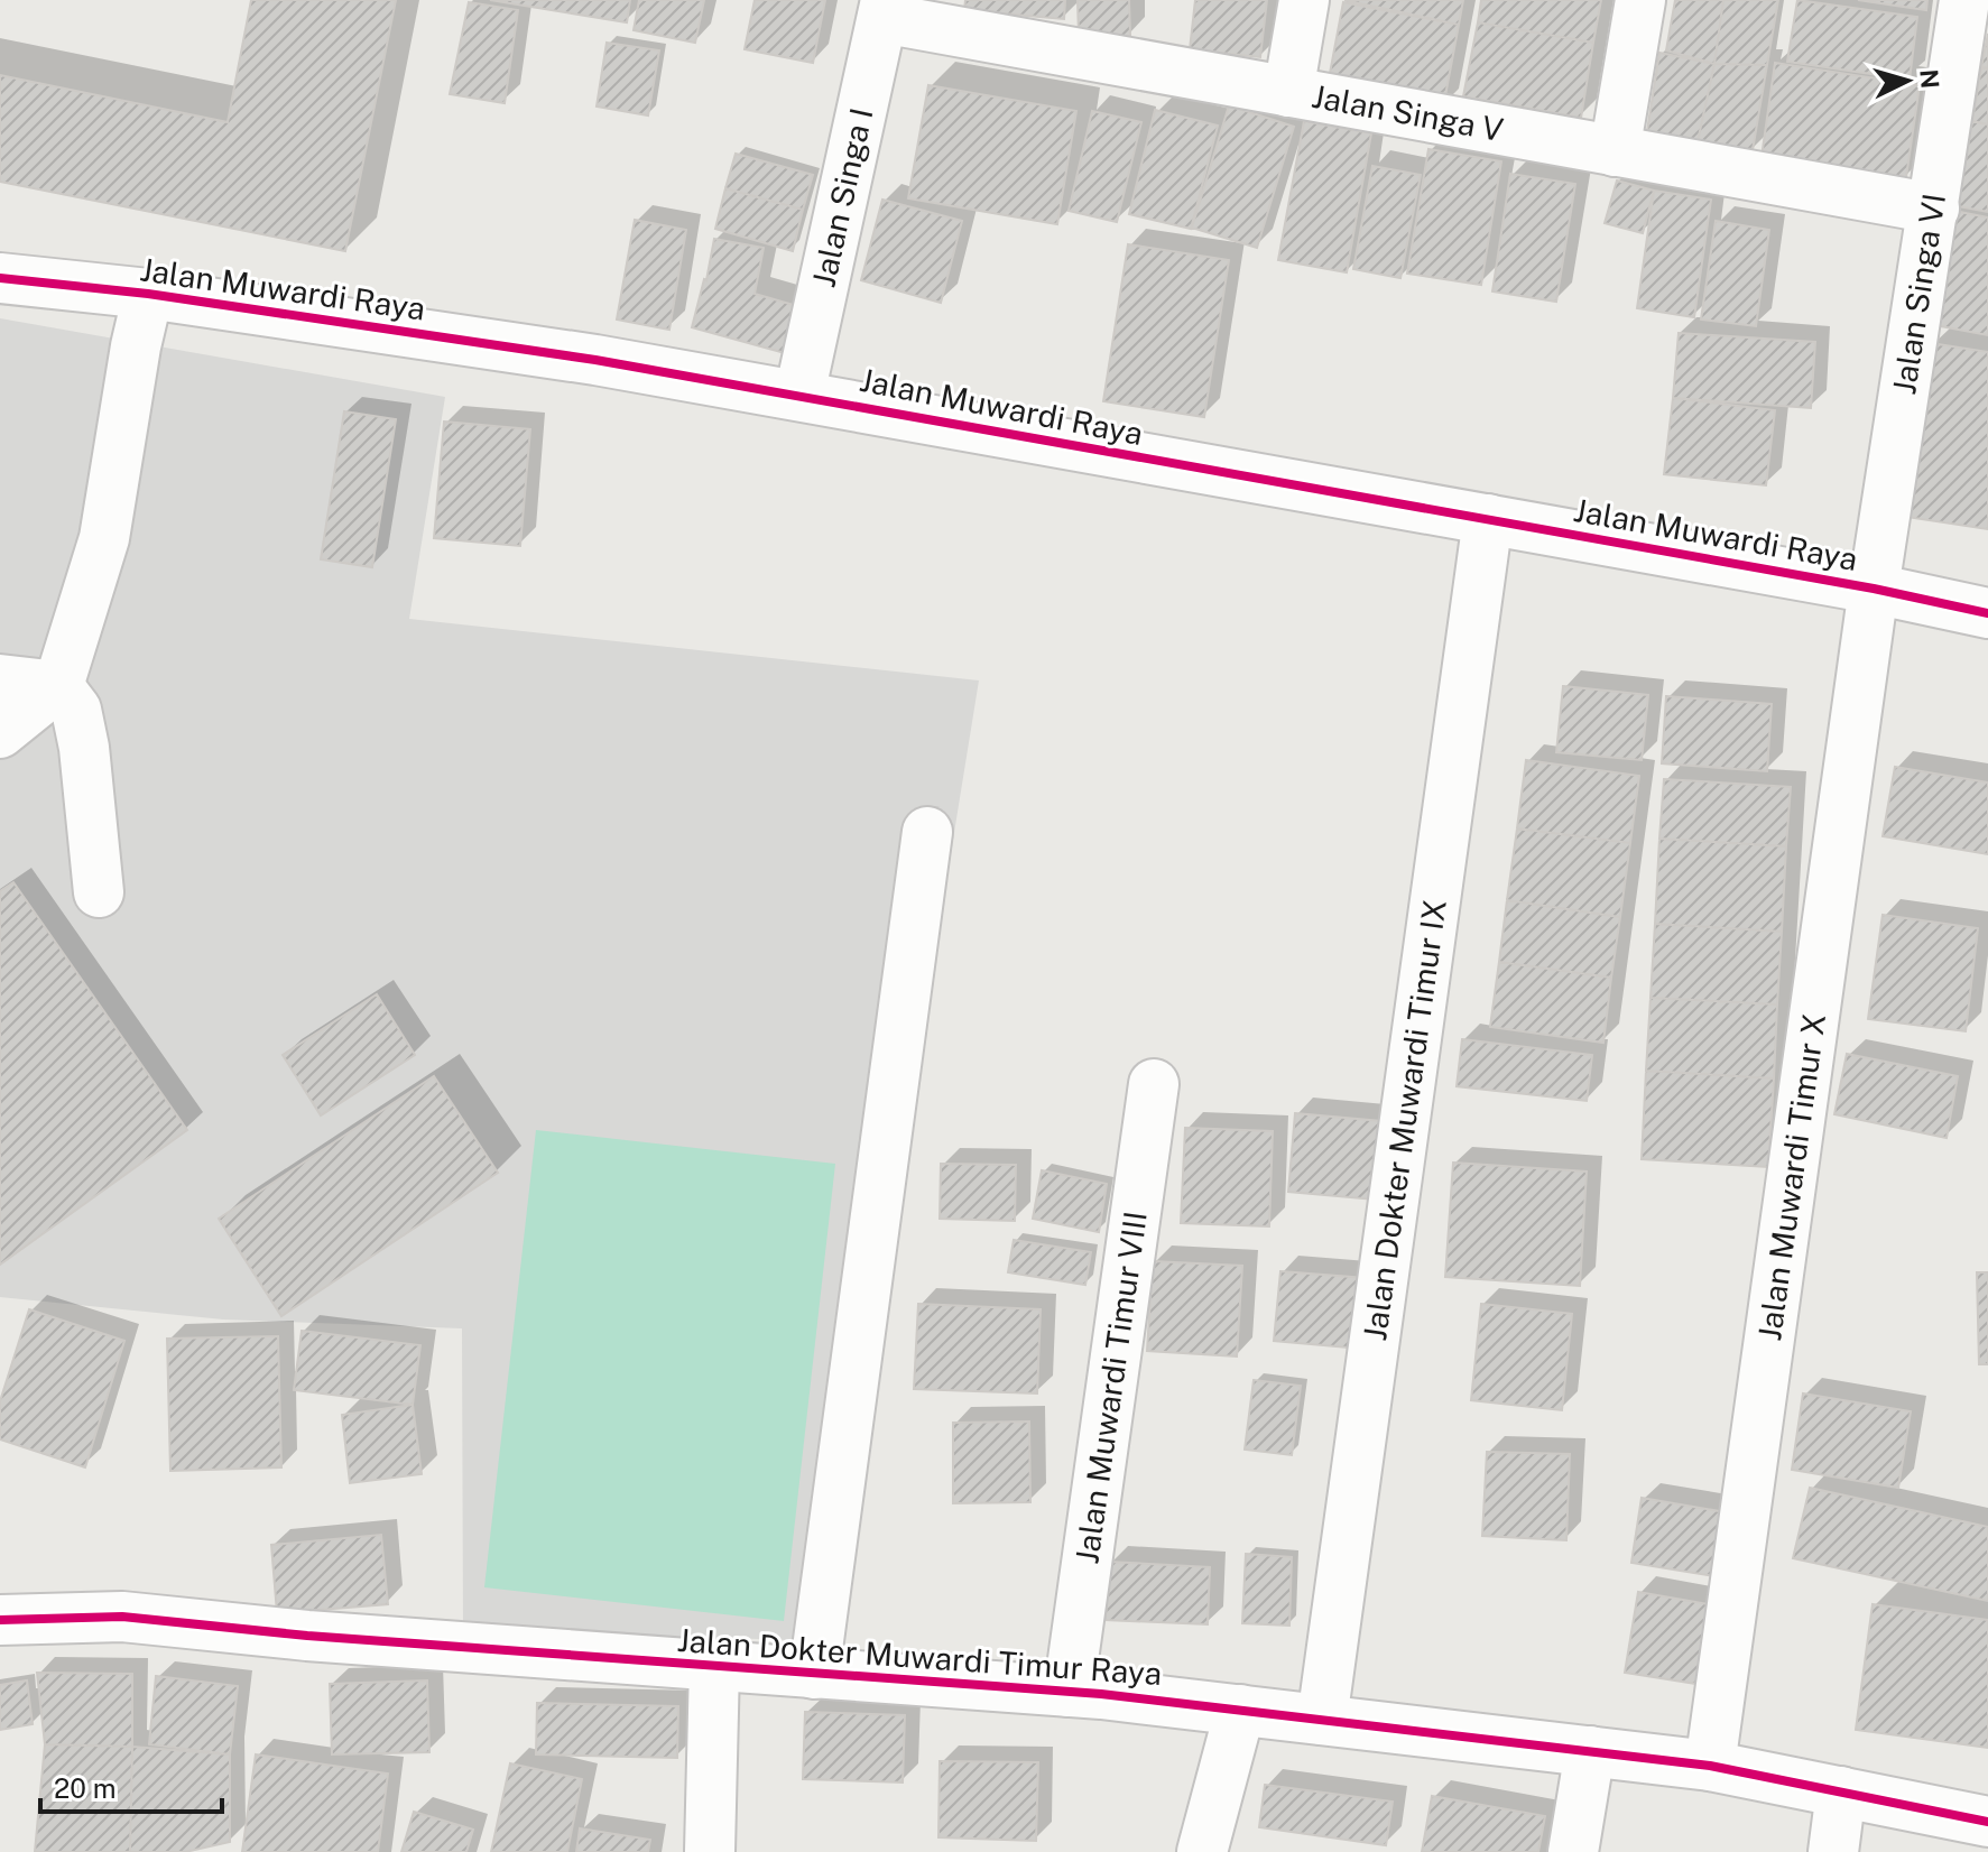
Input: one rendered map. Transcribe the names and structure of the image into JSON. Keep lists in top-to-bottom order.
{
  "streets": {
    "street": [
      "Jalan Singa V",
      "Jalan Singa I",
      "Jalan Muwardi Raya",
      "Jalan Singa VI",
      "Jalan Dokter Muwardi Timur IX",
      "Jalan Muwardi Timur X",
      "Jalan Muwardi Timur VIII",
      "Jalan Dokter Muwardi Timur Raya"
    ]
  },
  "crossings": [
    ["Jalan Singa V", "Jalan Singa I"],
    ["Jalan Singa V", "Jalan Singa VI"],
    ["Jalan Singa I", "Jalan Muwardi Raya"],
    ["Jalan Muwardi Raya", "Jalan Singa VI"],
    ["Jalan Muwardi Raya", "Jalan Dokter Muwardi Timur IX"],
    ["Jalan Muwardi Raya", "Jalan Muwardi Timur X"],
    ["Jalan Singa VI", "Jalan Muwardi Timur X"],
    ["Jalan Dokter Muwardi Timur IX", "Jalan Dokter Muwardi Timur Raya"],
    ["Jalan Muwardi Timur X", "Jalan Dokter Muwardi Timur Raya"],
    ["Jalan Muwardi Timur VIII", "Jalan Dokter Muwardi Timur Raya"]
  ],
  "scale_bar": "20 m",
  "north": "right"
}
